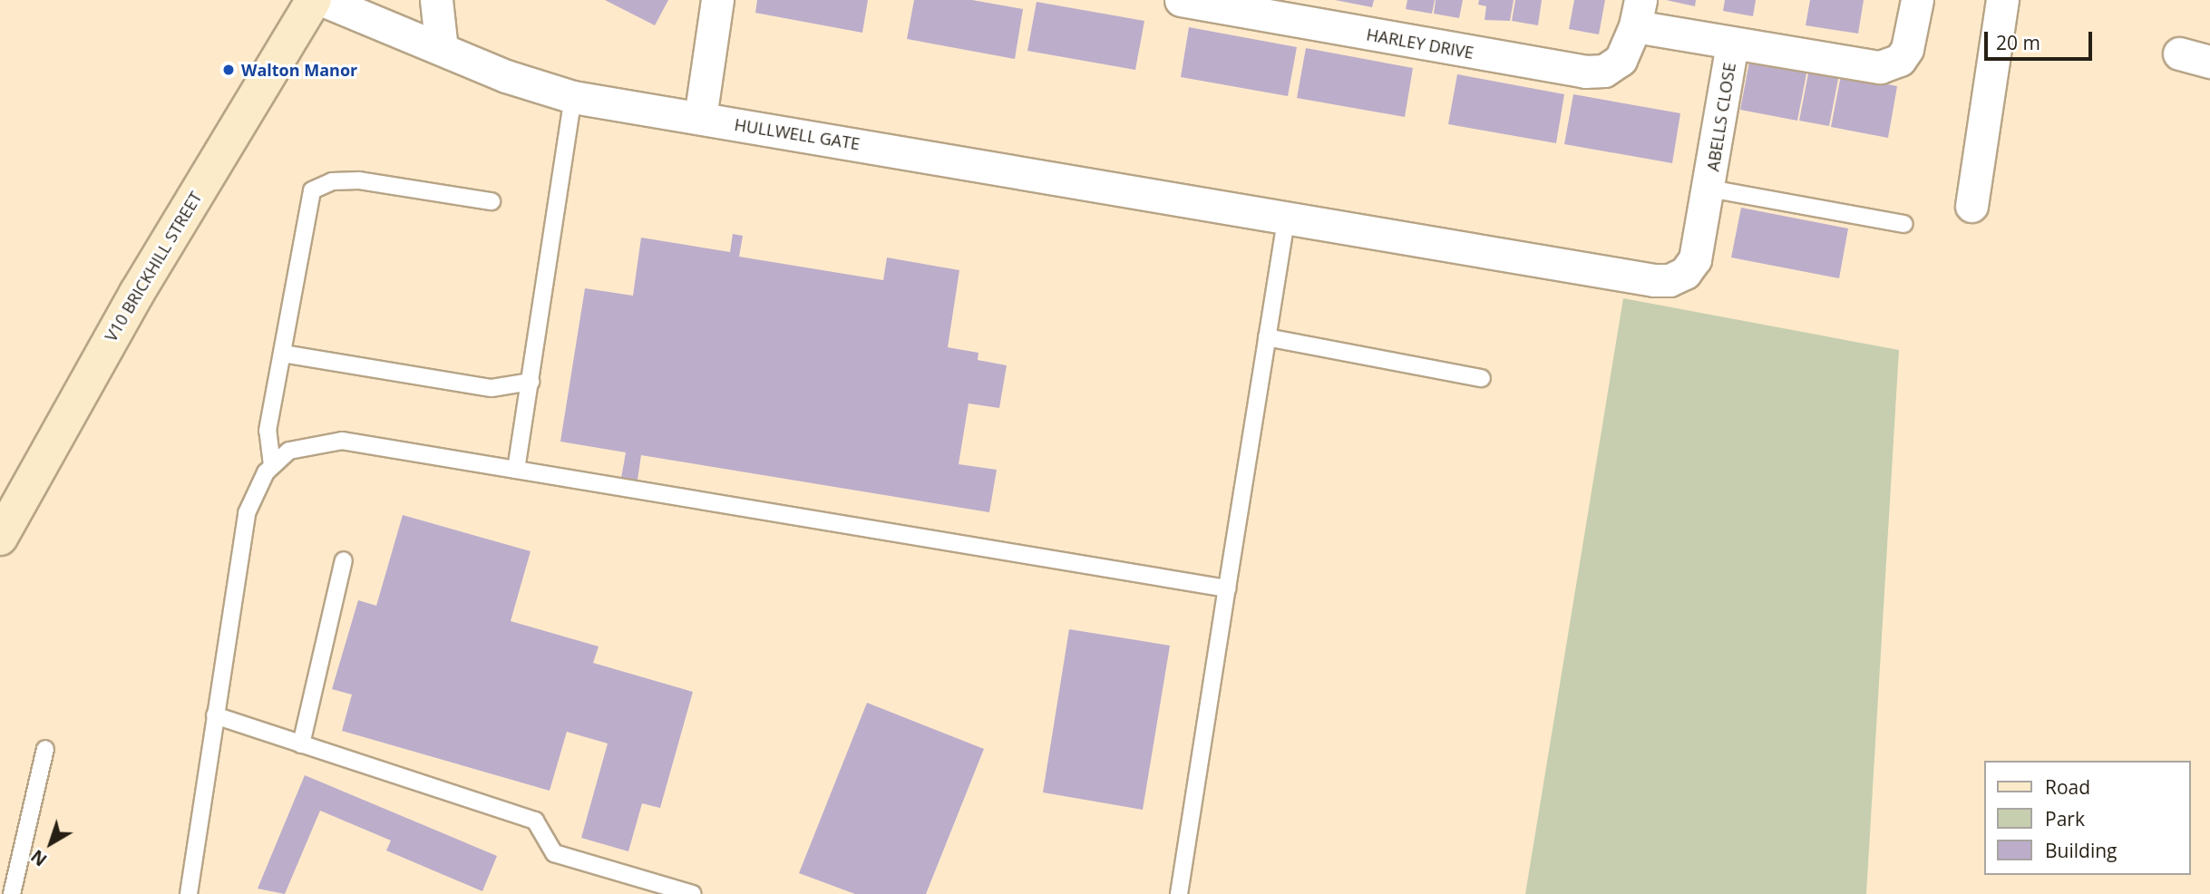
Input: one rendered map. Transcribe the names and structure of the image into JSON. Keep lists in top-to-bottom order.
{
  "streets": {
    "street": [
      "HARLEY DRIVE",
      "ABELLS CLOSE",
      "HULLWELL GATE",
      "V10 BRICKHILL STREET"
    ]
  },
  "crossings": [
    ["HARLEY DRIVE", "ABELLS CLOSE"],
    ["ABELLS CLOSE", "HULLWELL GATE"]
  ],
  "places": ["Walton Manor"],
  "legend": ["Road", "Park", "Building"],
  "scale_bar": "20 m",
  "north": "bottom left"
}
